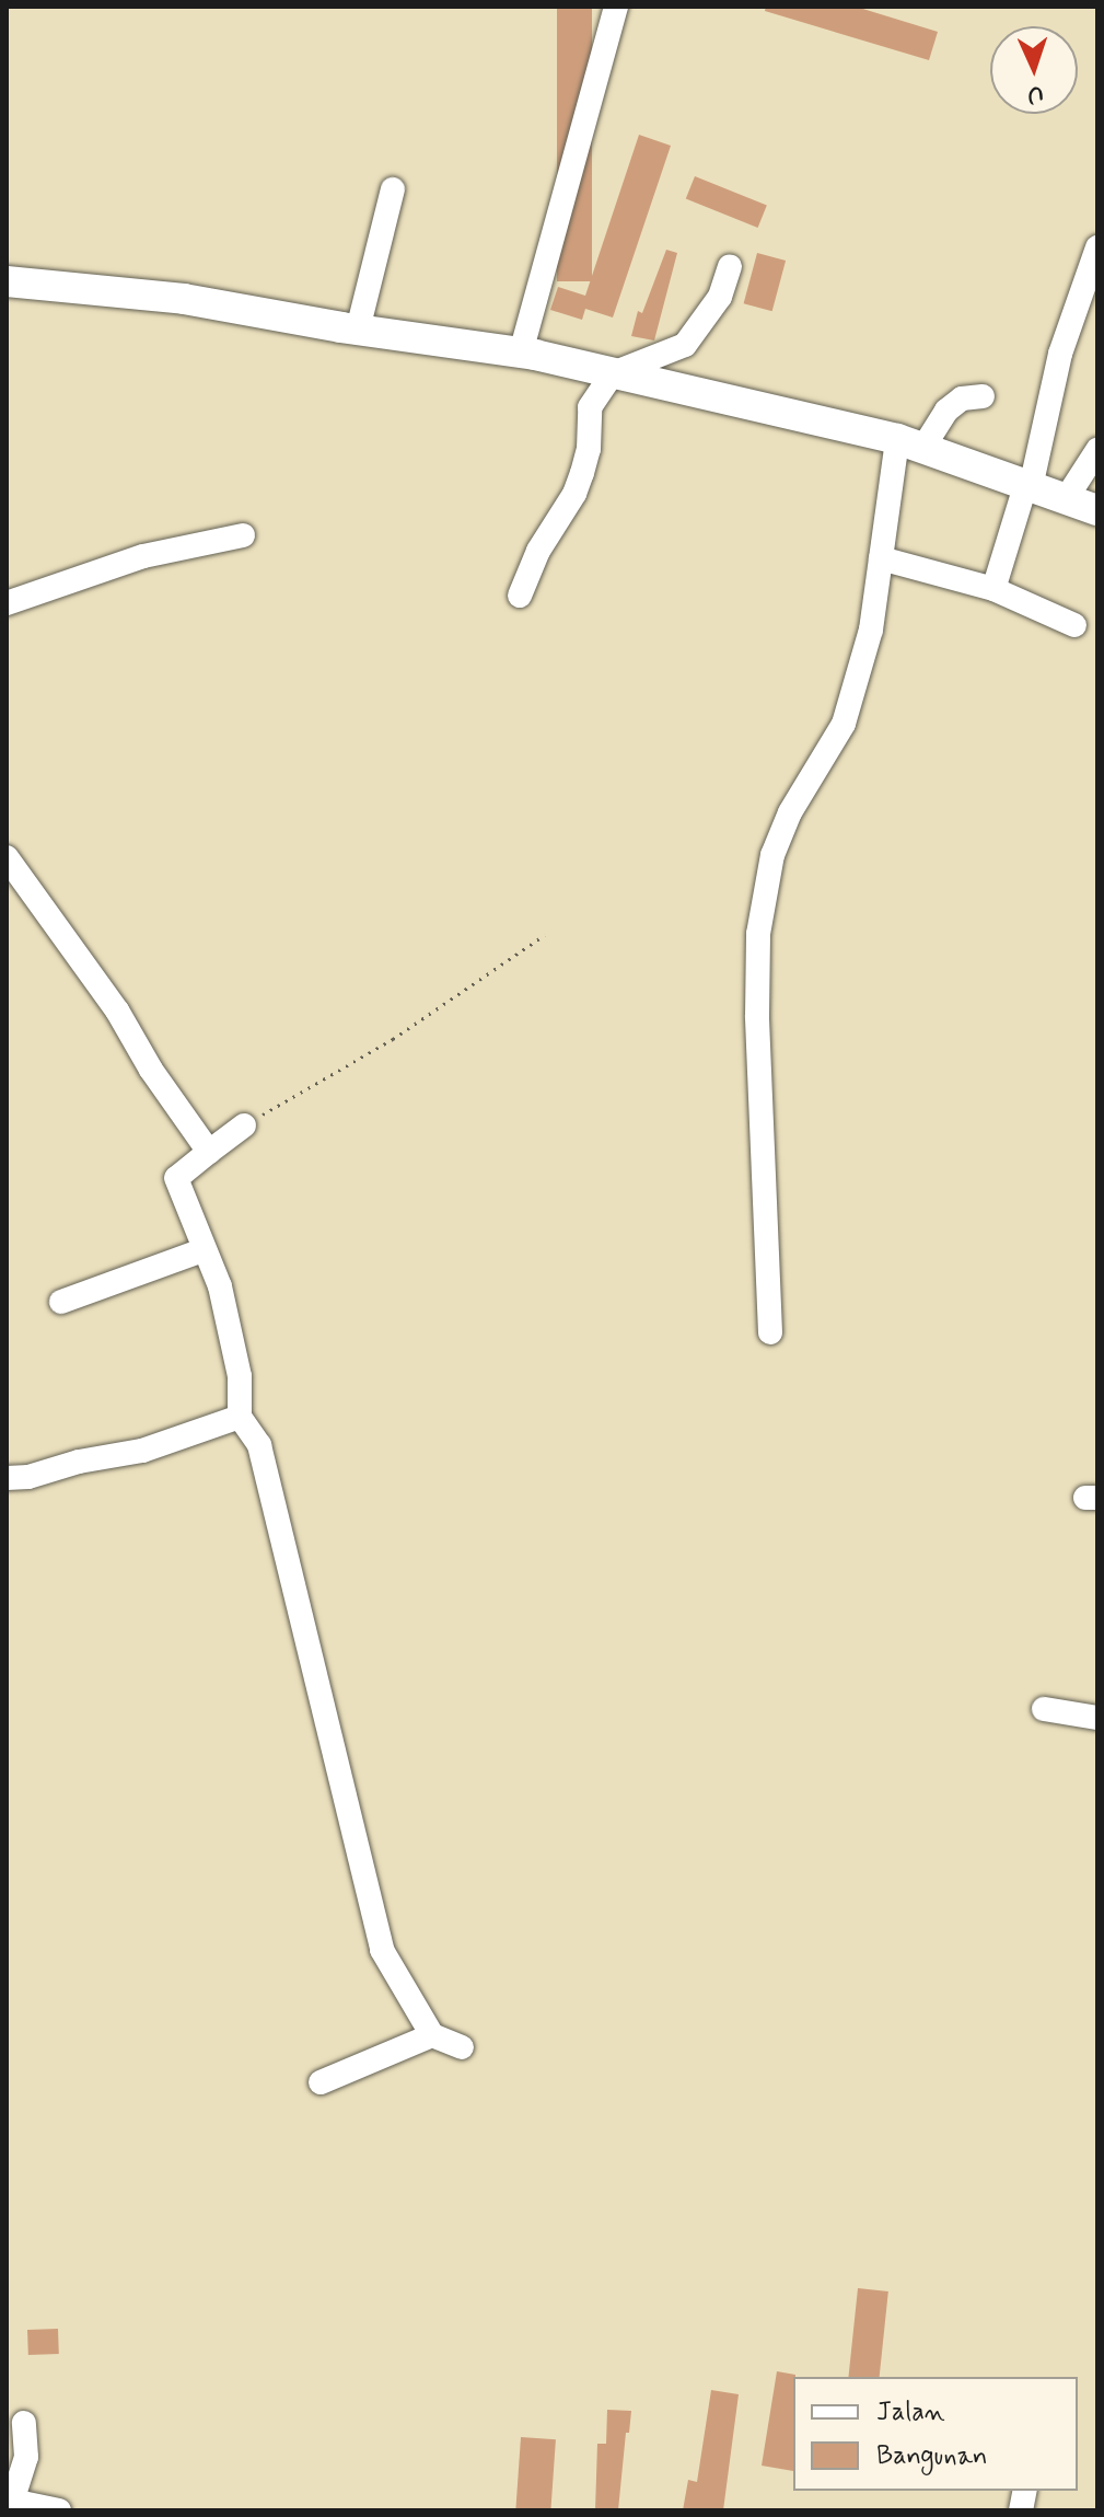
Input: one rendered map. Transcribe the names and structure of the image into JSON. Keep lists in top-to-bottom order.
{
  "legend": ["Jalan", "Bangunan"],
  "north": "bottom"
}
